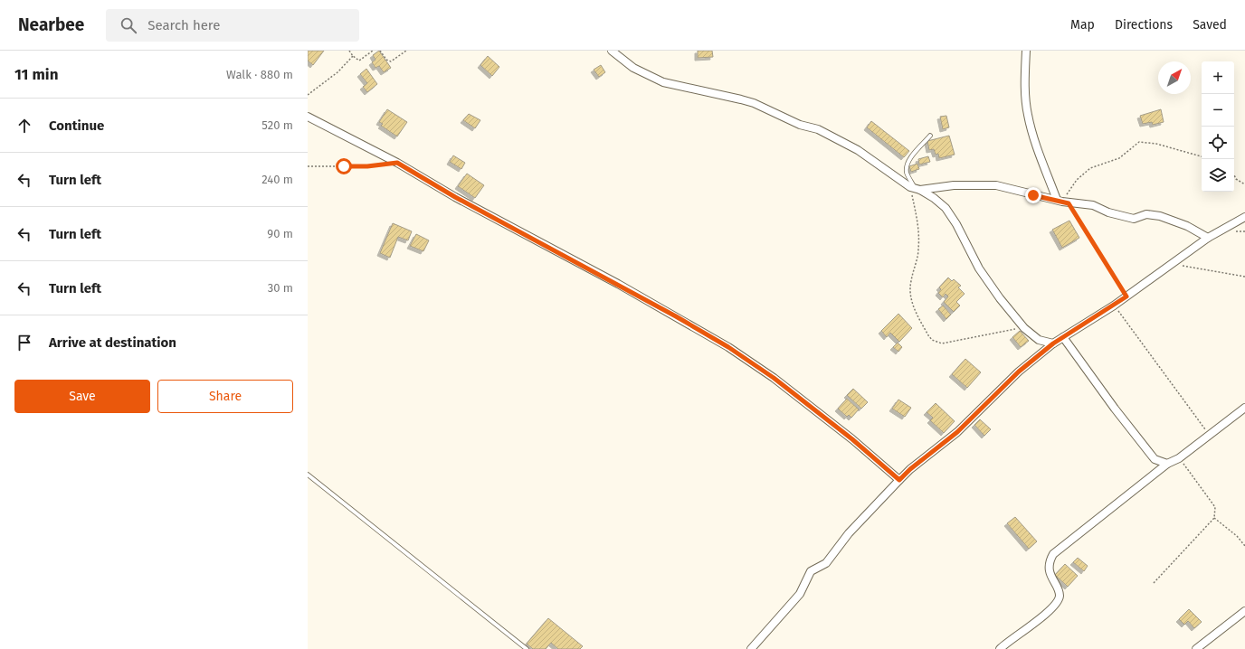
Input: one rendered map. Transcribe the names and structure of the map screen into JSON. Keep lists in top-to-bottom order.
{
  "north": "top right",
  "page": {
    "header": "Nearbee",
    "search": "Search here",
    "nav": ["Map", "Directions", "Saved"],
    "heading": ["11 min", "Walk · 880 m"],
    "map_buttons": ["+", "−"],
    "list": [
      ["Continue", "520 m"],
      ["Turn left", "240 m"],
      ["Turn left", "90 m"],
      ["Turn left", "30 m"],
      "Arrive at destination"
    ],
    "buttons": ["Save", "Share"]
  }
}
